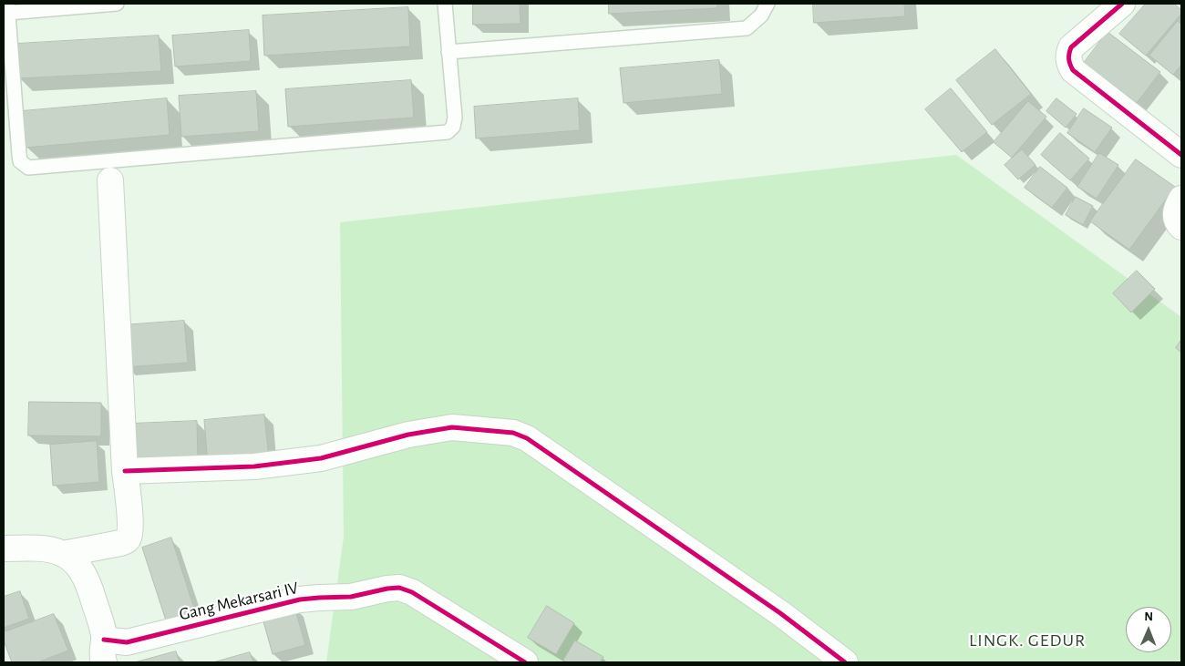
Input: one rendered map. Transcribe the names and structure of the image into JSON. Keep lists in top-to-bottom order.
{
  "streets": {
    "street": ["Gang Mekarsari IV"]
  },
  "districts": ["LINGK. GEDUR"],
  "north": "top"
}
